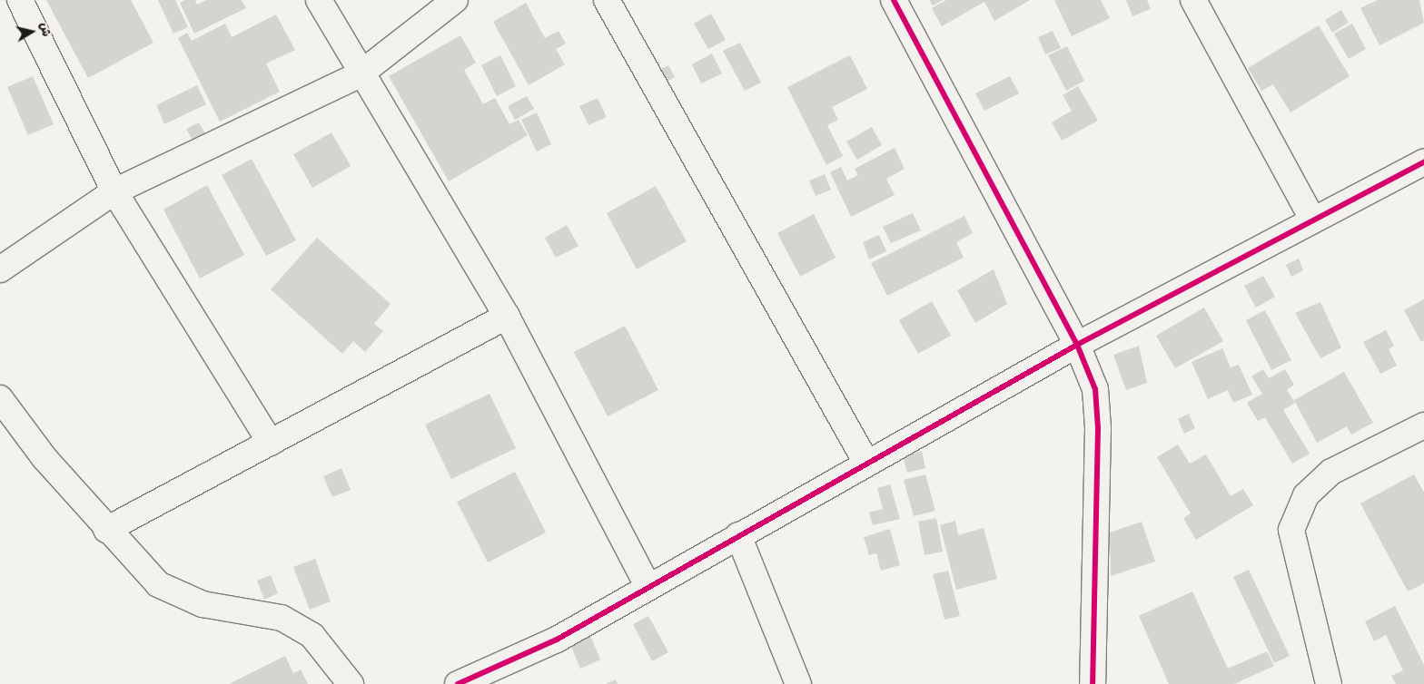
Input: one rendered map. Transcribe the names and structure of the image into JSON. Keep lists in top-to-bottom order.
{
  "north": "right"
}
